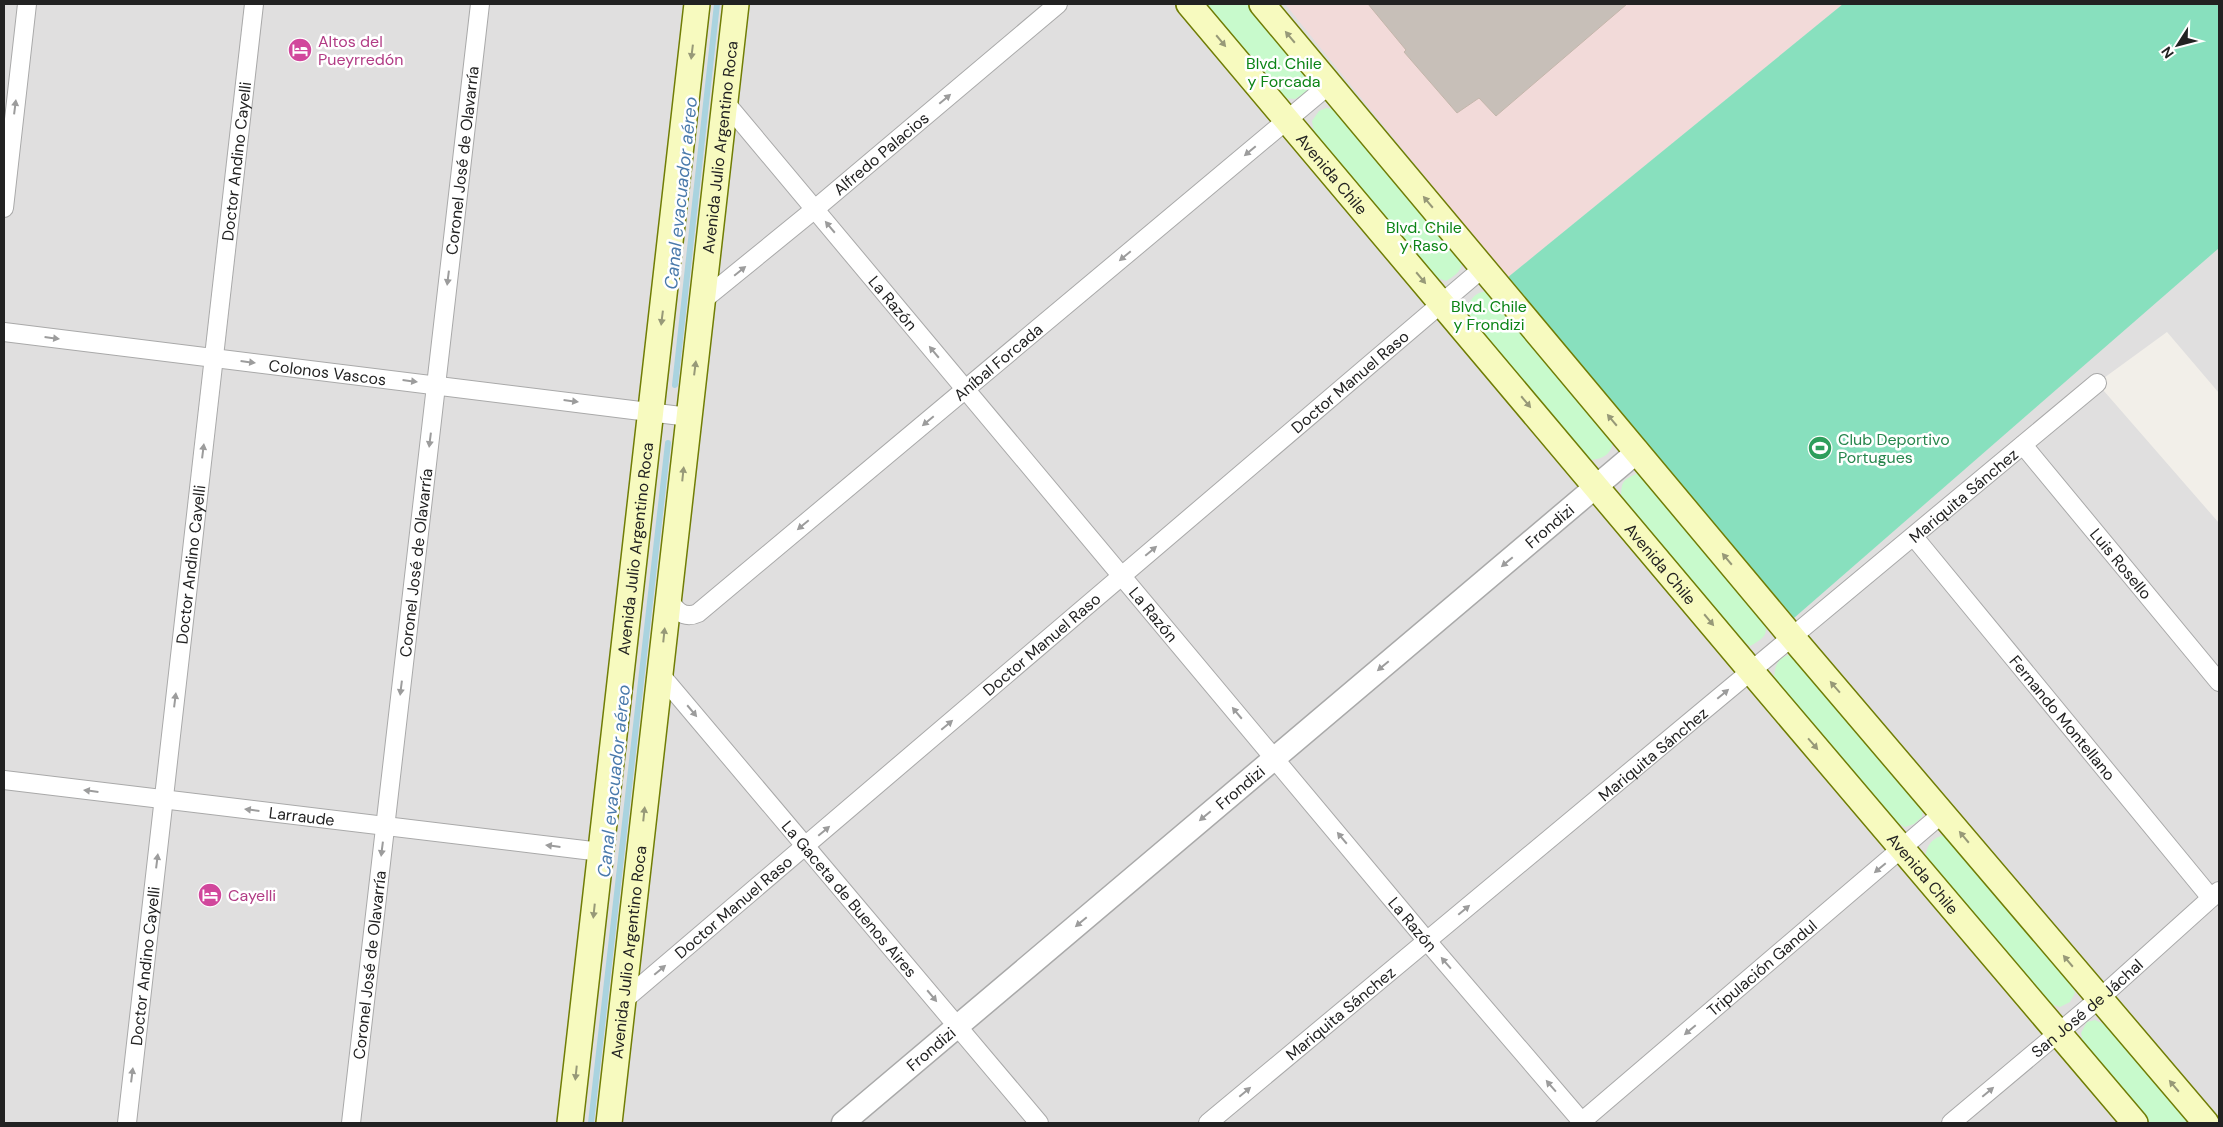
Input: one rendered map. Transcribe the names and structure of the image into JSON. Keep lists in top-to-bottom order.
{
  "streets": {
    "main road": ["Avenida Julio Argentino Roca", "Avenida Chile"],
    "street": [
      "Alfredo Palacios",
      "Doctor Andino Cayelli",
      "Coronel José de Olavarría",
      "La Razón",
      "Aníbal Forcada",
      "Colonos Vascos",
      "Doctor Manuel Raso",
      "Mariquita Sánchez",
      "Frondizi",
      "Luis Rosello",
      "Fernando Montellano",
      "Larraude",
      "La Gaceta de Buenos Aires",
      "Tripulación Gandul",
      "San José de Jáchal"
    ]
  },
  "crossings": [
    ["Avenida Julio Argentino Roca", "Alfredo Palacios"],
    ["Avenida Julio Argentino Roca", "La Razón"],
    ["Avenida Julio Argentino Roca", "Aníbal Forcada"],
    ["Avenida Julio Argentino Roca", "Colonos Vascos"],
    ["Avenida Julio Argentino Roca", "Doctor Manuel Raso"],
    ["Avenida Julio Argentino Roca", "Larraude"],
    ["Avenida Julio Argentino Roca", "La Gaceta de Buenos Aires"],
    ["Alfredo Palacios", "La Razón"],
    ["Doctor Andino Cayelli", "Colonos Vascos"],
    ["Doctor Andino Cayelli", "Larraude"],
    ["Coronel José de Olavarría", "Colonos Vascos"],
    ["Coronel José de Olavarría", "Larraude"],
    ["Avenida Chile", "Aníbal Forcada"],
    ["Avenida Chile", "Doctor Manuel Raso"],
    ["Avenida Chile", "Mariquita Sánchez"],
    ["Avenida Chile", "Frondizi"],
    ["Avenida Chile", "Tripulación Gandul"],
    ["Avenida Chile", "San José de Jáchal"],
    ["La Razón", "Aníbal Forcada"],
    ["La Razón", "Doctor Manuel Raso"],
    ["La Razón", "Mariquita Sánchez"],
    ["La Razón", "Frondizi"],
    ["La Razón", "Tripulación Gandul"],
    ["Doctor Manuel Raso", "La Gaceta de Buenos Aires"],
    ["Mariquita Sánchez", "Luis Rosello"],
    ["Mariquita Sánchez", "Fernando Montellano"],
    ["Frondizi", "La Gaceta de Buenos Aires"],
    ["Fernando Montellano", "San José de Jáchal"]
  ],
  "one_way": [
    "Alfredo Palacios",
    "Doctor Andino Cayelli",
    "Coronel José de Olavarría",
    "La Razón",
    "Aníbal Forcada",
    "Colonos Vascos",
    "Doctor Manuel Raso",
    "Mariquita Sánchez",
    "Frondizi",
    "Larraude",
    "La Gaceta de Buenos Aires",
    "Tripulación Gandul",
    "San José de Jáchal"
  ],
  "water": ["Canal evacuador aéreo"],
  "parks": ["Blvd. Chile y Forcada", "Blvd. Chile y Raso", "Blvd. Chile y Frondizi"],
  "places": {
    "hotel": ["Altos del Pueyrredón", "Cayelli"],
    "sports": ["Club Deportivo Portugues"]
  },
  "north": "bottom left"
}
